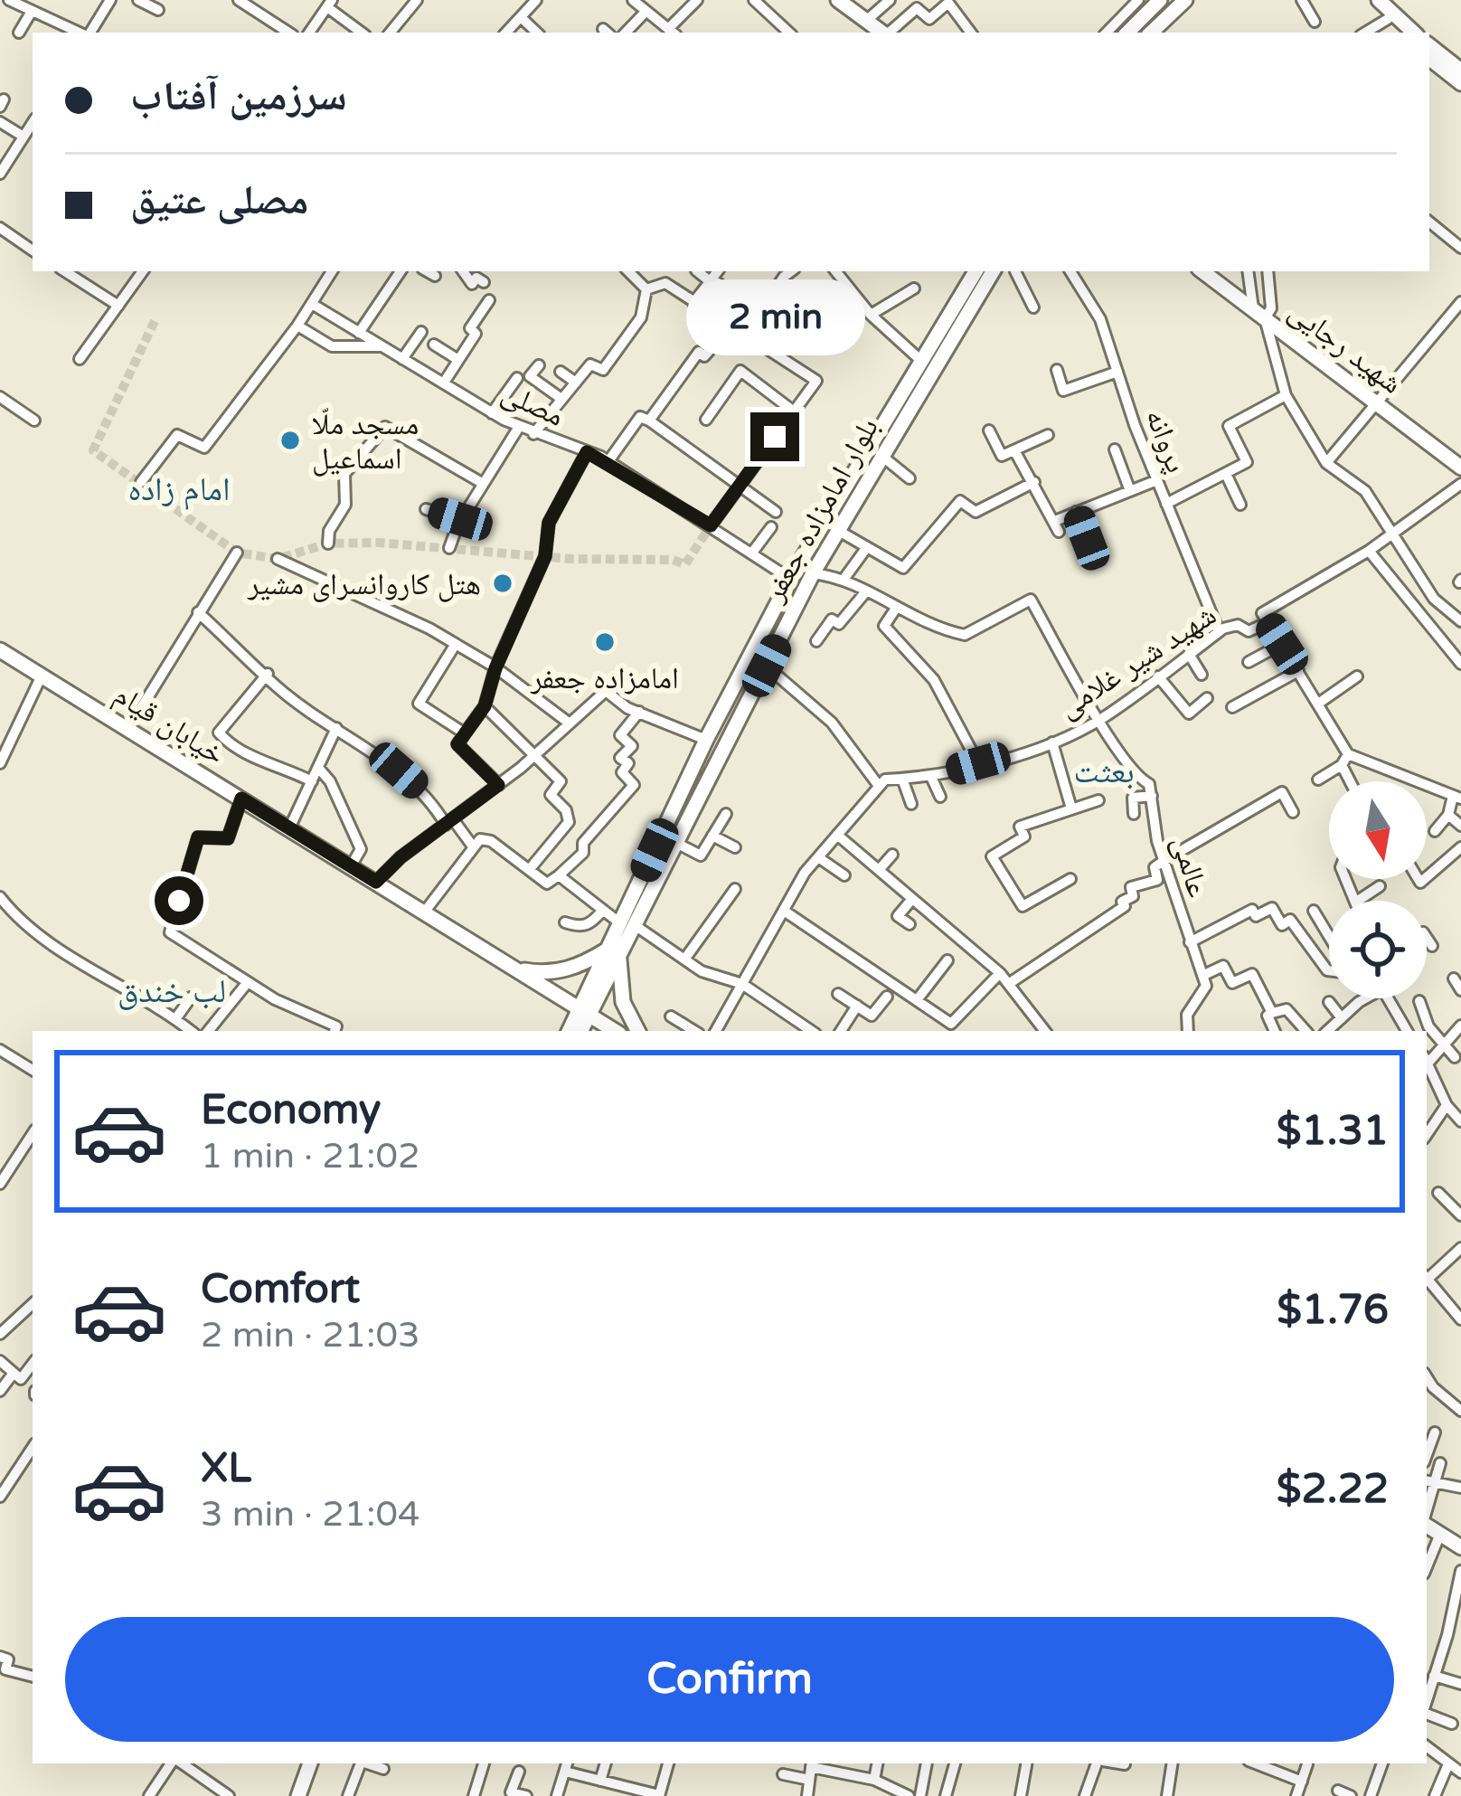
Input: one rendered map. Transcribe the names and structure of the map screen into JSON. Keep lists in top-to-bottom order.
{
  "streets": {
    "main road": ["شهید رجایی", "بلوار امامزاده جعفر", "خیابان قیام"],
    "street": [
      "مصلی",
      "پروانه",
      "شهید شیر غلامی",
      "عالمی"
    ]
  },
  "crossings": [
    ["مصلی", "بلوار امامزاده جعفر"],
    ["پروانه", "شهید شیر غلامی"],
    ["بلوار امامزاده جعفر", "خیابان قیام"],
    ["شهید شیر غلامی", "عالمی"]
  ],
  "districts": ["امام زاده", "بعثت", "لب خندق"],
  "places": ["مسجد ملّا اسماعیل", "هتل کاروانسرای مشیر", "امامزاده جعفر"],
  "north": "bottom",
  "page": {
    "banner": ["سرزمین آفتاب", "مصلی عتیق"],
    "bubble": "2 min",
    "list": [
      {
        "name": "Economy",
        "note": "1 min · 21:02",
        "value": "$1.31"
      },
      {
        "name": "Comfort",
        "note": "2 min · 21:03",
        "value": "$1.76"
      },
      {
        "name": "XL",
        "note": "3 min · 21:04",
        "value": "$2.22"
      }
    ],
    "buttons": "Confirm"
  }
}
